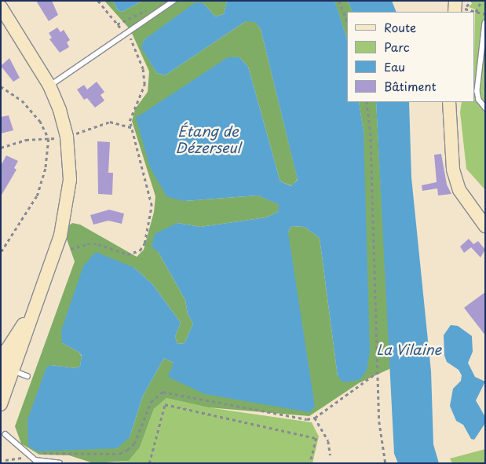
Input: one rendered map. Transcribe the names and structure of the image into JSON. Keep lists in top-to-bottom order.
{
  "water": ["Étang de Dézerseul", "La Vilaine"],
  "legend": [
    "Route",
    "Parc",
    "Eau",
    "Bâtiment"
  ]
}
